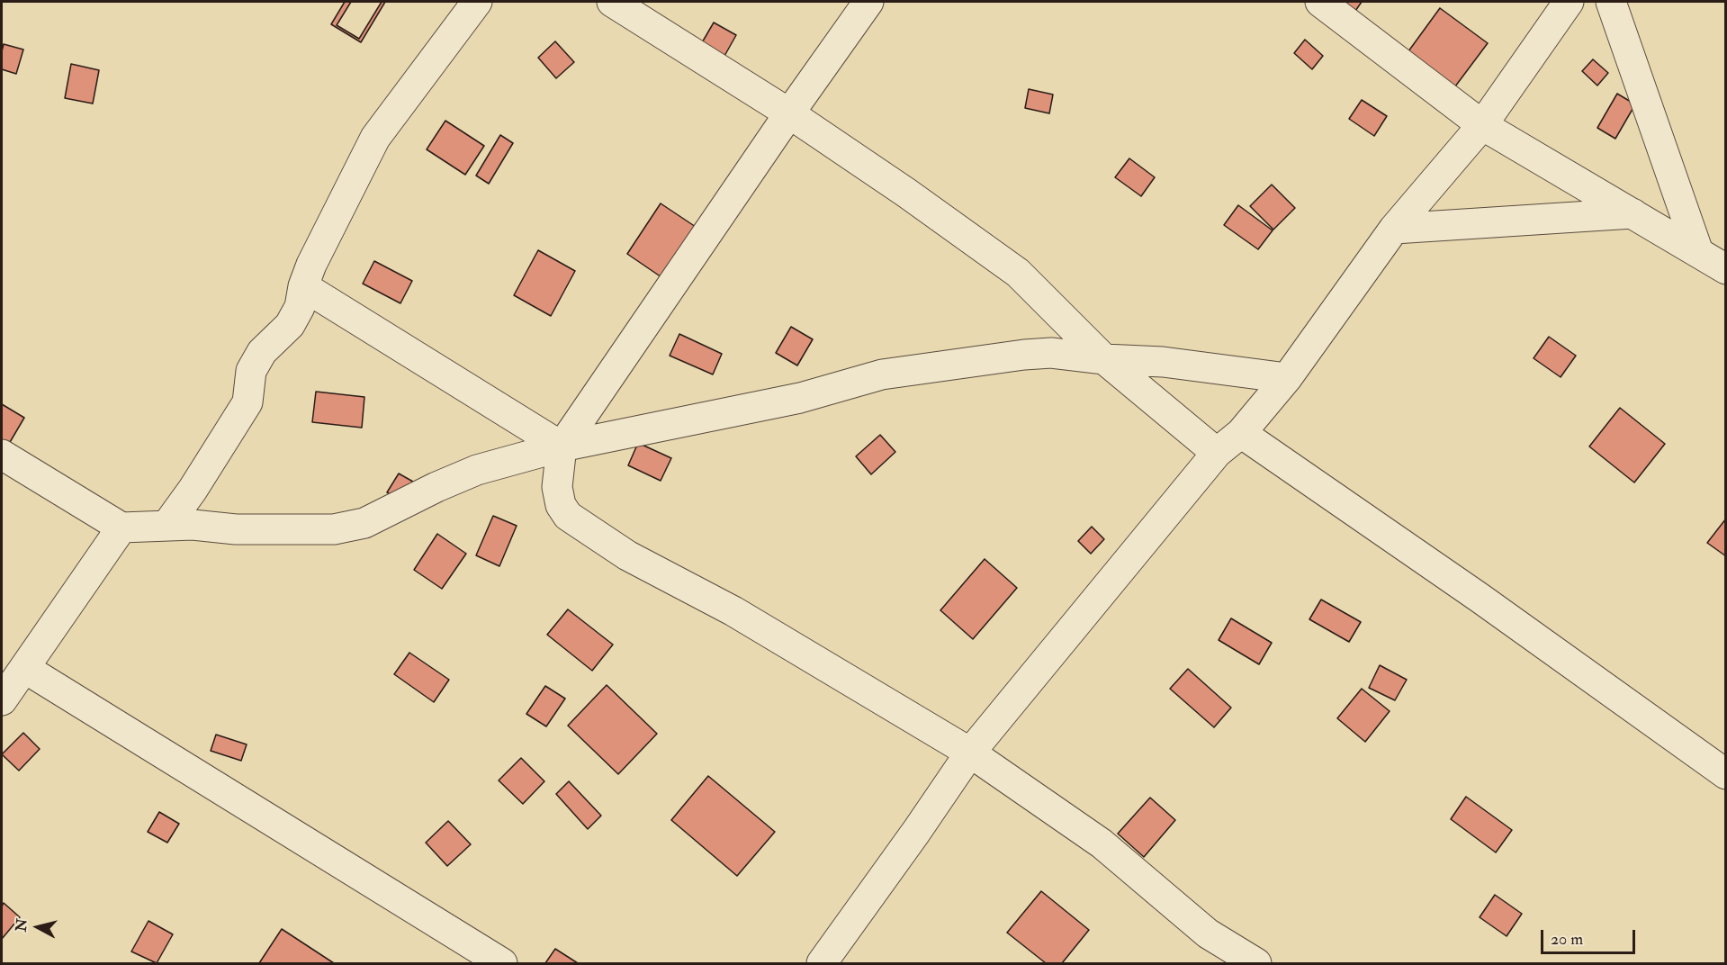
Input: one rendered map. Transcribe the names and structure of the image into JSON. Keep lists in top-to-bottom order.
{
  "scale_bar": "20 m",
  "north": "left"
}
